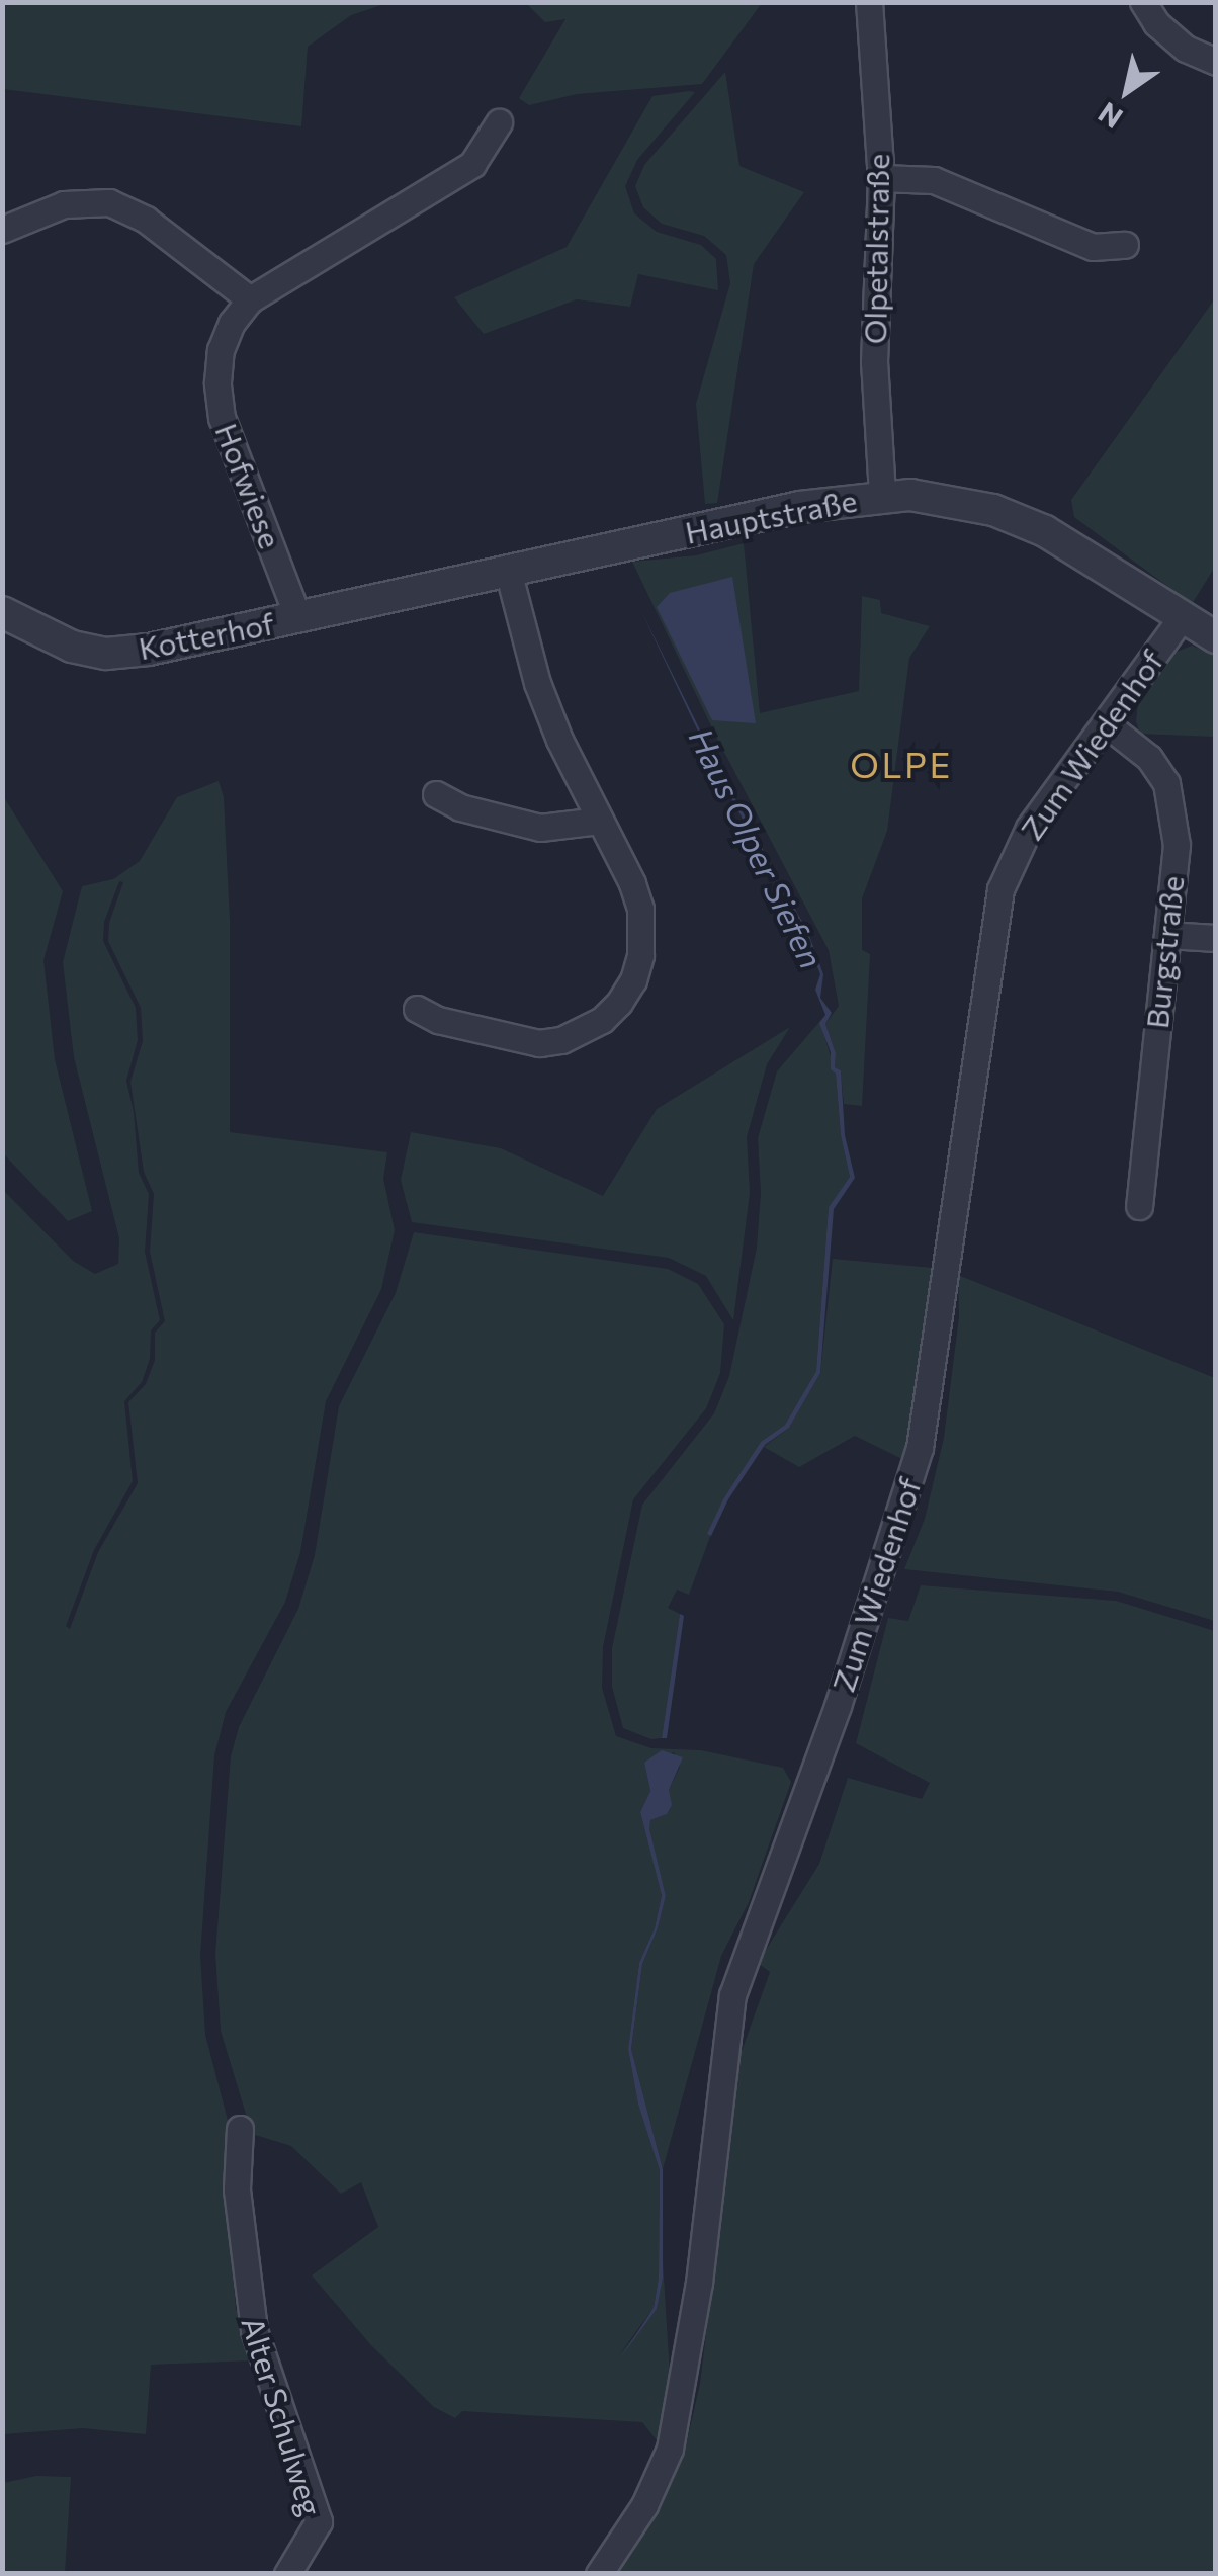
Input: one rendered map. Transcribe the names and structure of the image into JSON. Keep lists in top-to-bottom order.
{
  "streets": {
    "street": [
      "Olpetalstraße",
      "Hofwiese",
      "Hauptstraße",
      "Kotterhof",
      "Zum Wiedenhof",
      "Burgstraße",
      "Alter Schulweg"
    ]
  },
  "crossings": [
    ["Olpetalstraße", "Hauptstraße"],
    ["Hofwiese", "Hauptstraße"],
    ["Hofwiese", "Kotterhof"],
    ["Hauptstraße", "Kotterhof"],
    ["Hauptstraße", "Zum Wiedenhof"],
    ["Zum Wiedenhof", "Burgstraße"]
  ],
  "districts": ["OLPE"],
  "water": ["Haus Olper Siefen"],
  "north": "bottom left"
}
